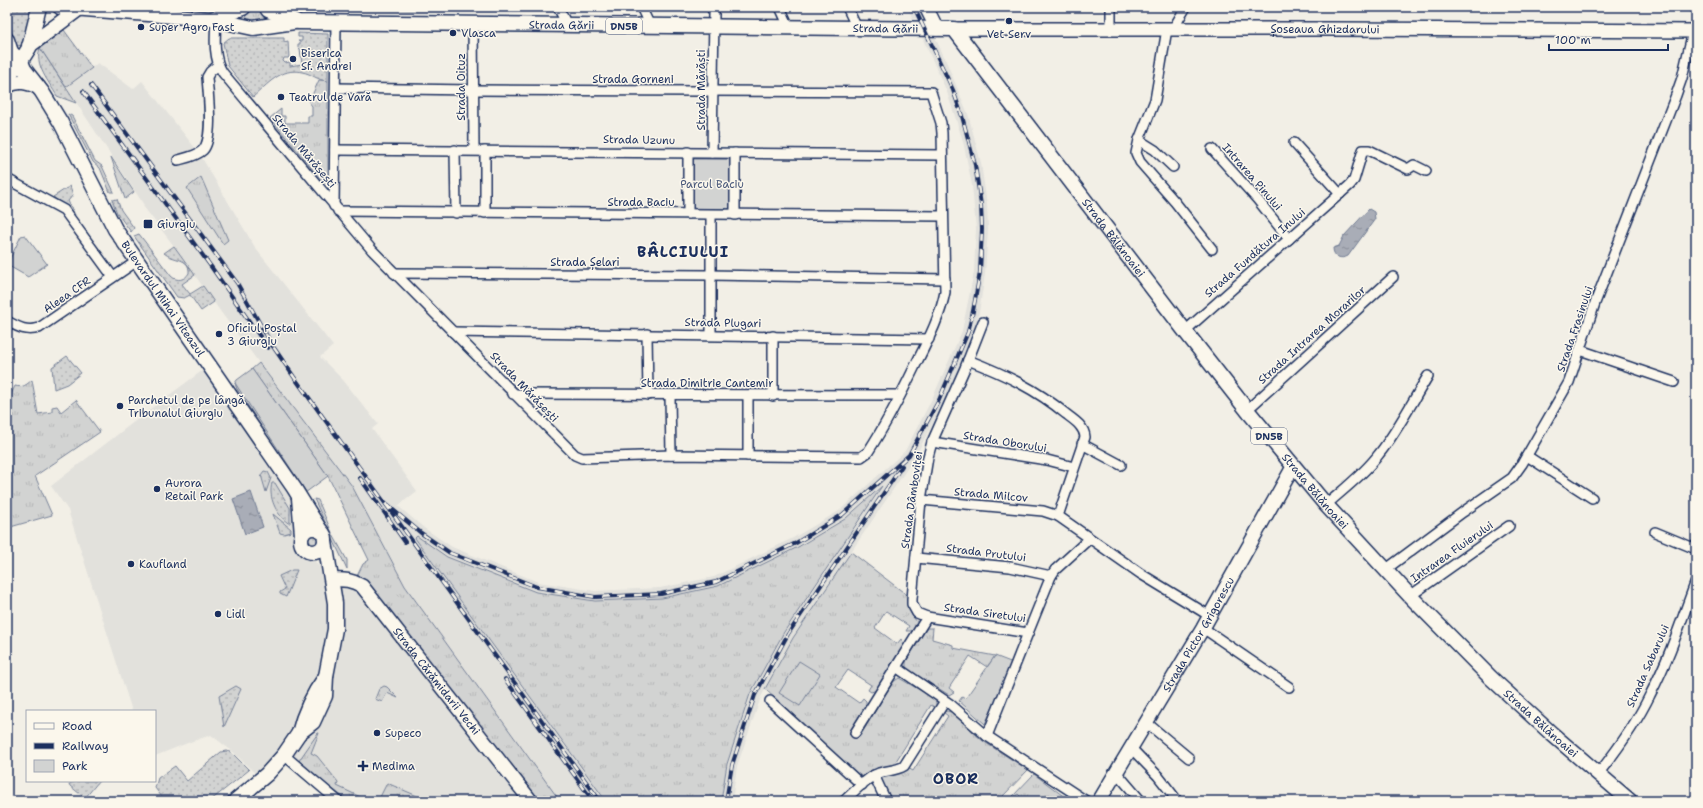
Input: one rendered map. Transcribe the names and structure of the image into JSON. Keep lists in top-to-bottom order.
{
  "streets": {
    "main road": [
      "Strada Gării",
      "DN5B",
      "Șoseaua Ghizdarului",
      "Strada Bălănoaiei",
      "Bulevardul Mihai Viteazul",
      "Strada Pictor Grigorescu",
      "Strada Cărămidarii Vechi"
    ],
    "street": [
      "Strada Gorneni",
      "Strada Oituz",
      "Strada Mărăști",
      "Strada Uzunu",
      "Strada Mărășești",
      "Intrarea Pinului",
      "Strada Baciu",
      "Strada Fundătura Inului",
      "Strada Șelari",
      "Aleea CFR",
      "Strada Plugari",
      "Strada Frasinului",
      "Strada Intrarea Morarilor",
      "Strada Dimitrie Cantemir",
      "Strada Oborului",
      "Strada Milcov",
      "Strada Dâmboviței",
      "Intrarea Fluierului",
      "Strada Prutului",
      "Strada Siretului",
      "Strada Sabarului"
    ]
  },
  "crossings": [
    ["Strada Gării", "DN5B"],
    ["Strada Gării", "Șoseaua Ghizdarului"],
    ["Strada Gării", "Strada Oituz"],
    ["Strada Gării", "Strada Mărăști"],
    ["Strada Gării", "Strada Bălănoaiei"],
    ["DN5B", "Strada Mărășești"],
    ["Șoseaua Ghizdarului", "Strada Bălănoaiei"],
    ["Șoseaua Ghizdarului", "Strada Frasinului"],
    ["Strada Gorneni", "Strada Oituz"],
    ["Strada Gorneni", "Strada Mărăști"],
    ["Strada Gorneni", "Strada Uzunu"],
    ["Strada Oituz", "Strada Uzunu"],
    ["Strada Mărăști", "Strada Uzunu"],
    ["Strada Mărășești", "Strada Baciu"],
    ["Strada Mărășești", "Strada Șelari"],
    ["Strada Mărășești", "Strada Plugari"],
    ["Strada Mărășești", "Strada Dimitrie Cantemir"],
    ["Intrarea Pinului", "Strada Fundătura Inului"],
    ["Strada Bălănoaiei", "Strada Fundătura Inului"],
    ["Strada Bălănoaiei", "Strada Frasinului"],
    ["Strada Bălănoaiei", "Strada Intrarea Morarilor"],
    ["Strada Bălănoaiei", "Intrarea Fluierului"],
    ["Strada Bălănoaiei", "Strada Pictor Grigorescu"],
    ["Strada Bălănoaiei", "Strada Sabarului"],
    ["Aleea CFR", "Bulevardul Mihai Viteazul"],
    ["Bulevardul Mihai Viteazul", "Strada Cărămidarii Vechi"],
    ["Strada Oborului", "Strada Dâmboviței"],
    ["Strada Milcov", "Strada Dâmboviței"],
    ["Strada Dâmboviței", "Strada Prutului"],
    ["Strada Dâmboviței", "Strada Siretului"],
    ["Strada Prutului", "Strada Siretului"]
  ],
  "districts": ["BÂLCIULUI", "OBOR"],
  "parks": ["Parcul Baciu"],
  "places": {
    "other": [
      "Vet Serv",
      "Super Agro Fast",
      "Vlasca",
      "Biserica Sf. Andrei",
      "Teatrul de Vară",
      "Oficiul Poștal 3 Giurgiu",
      "Parchetul de pe lângă Tribunalul Giurgiu",
      "Aurora Retail Park",
      "Kaufland",
      "Lidl",
      "Supeco"
    ],
    "transit": ["Giurgiu"],
    "health": ["Medima"]
  },
  "legend": ["Road", "Railway", "Park"],
  "scale_bar": "100 m"
}
